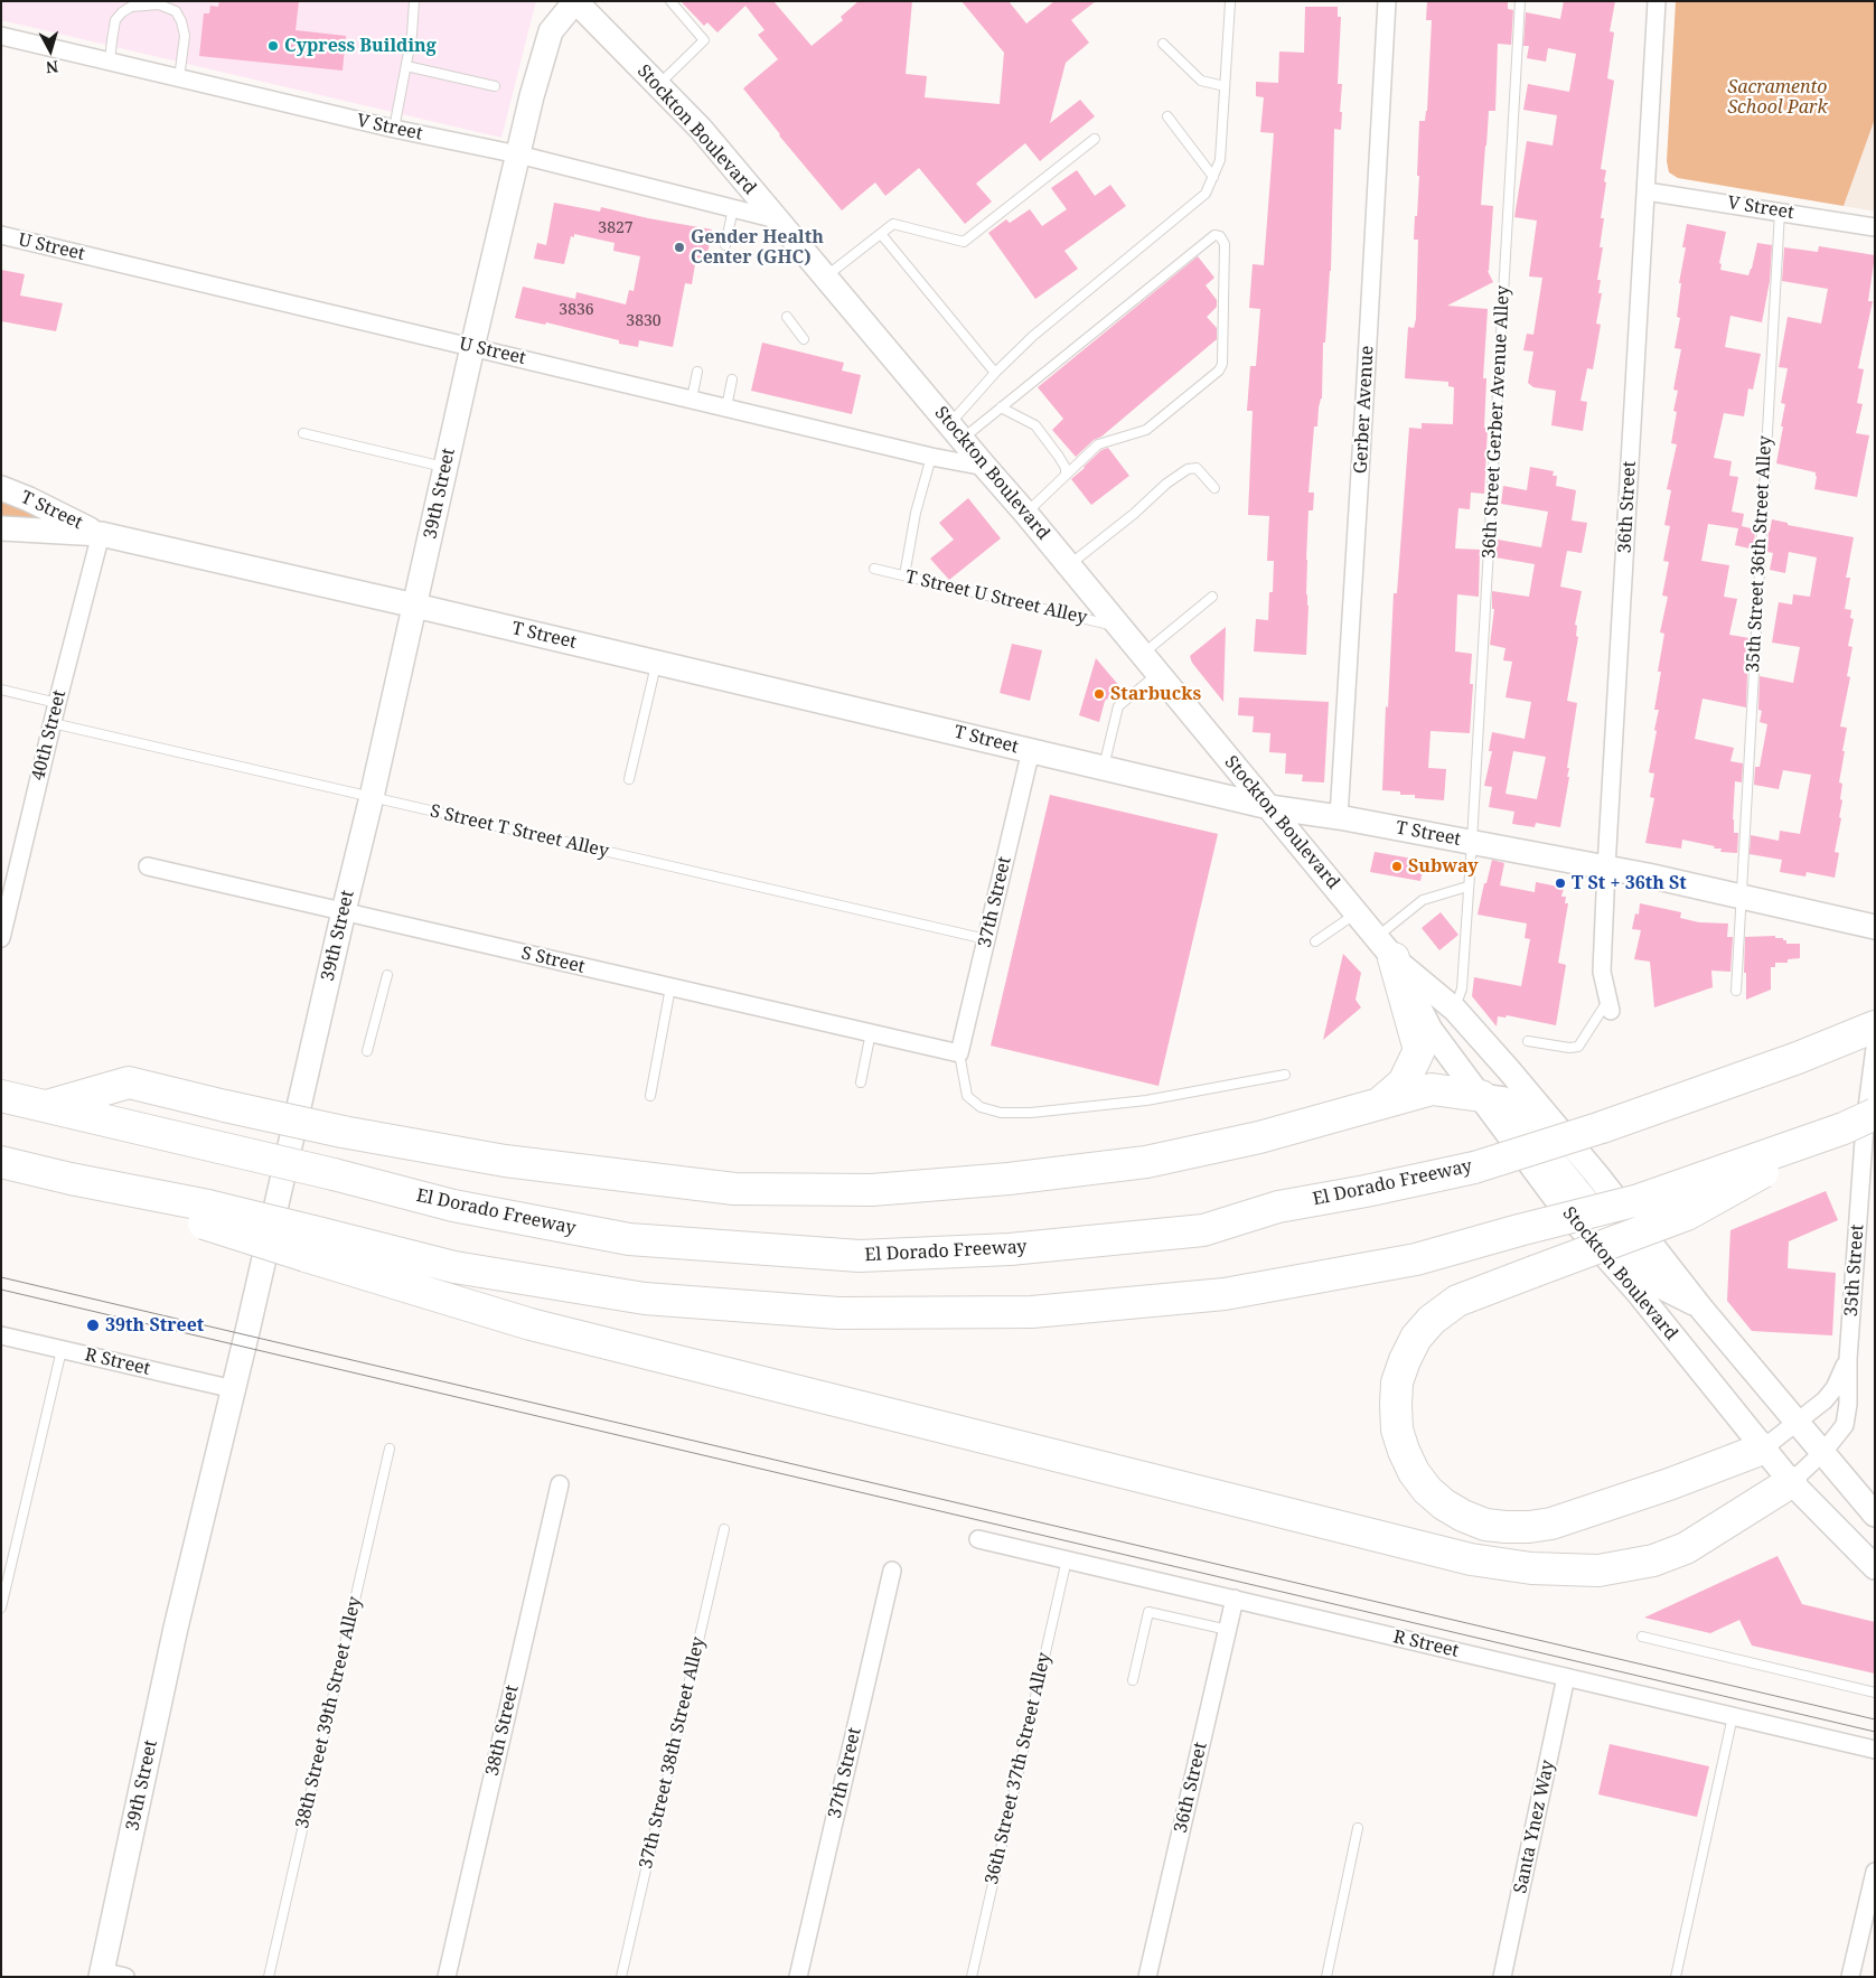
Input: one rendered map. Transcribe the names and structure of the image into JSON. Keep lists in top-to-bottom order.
{
  "streets": {
    "highway": ["El Dorado Freeway"],
    "street": [
      "V Street",
      "Stockton Boulevard",
      "U Street",
      "Gerber Avenue",
      "39th Street",
      "36th Street",
      "T Street",
      "40th Street",
      "37th Street",
      "S Street",
      "35th Street",
      "R Street",
      "38th Street",
      "Santa Ynez Way"
    ],
    "lane": [
      "36th Street Gerber Avenue Alley",
      "35th Street 36th Street Alley",
      "T Street U Street Alley",
      "S Street T Street Alley",
      "38th Street 39th Street Alley",
      "37th Street 38th Street Alley",
      "36th Street 37th Street Alley"
    ]
  },
  "crossings": [
    ["V Street", "Stockton Boulevard"],
    ["V Street", "39th Street"],
    ["V Street", "36th Street"],
    ["V Street", "35th Street 36th Street Alley"],
    ["Stockton Boulevard", "U Street"],
    ["Stockton Boulevard", "36th Street Gerber Avenue Alley"],
    ["Stockton Boulevard", "39th Street"],
    ["Stockton Boulevard", "T Street"],
    ["Stockton Boulevard", "T Street U Street Alley"],
    ["Stockton Boulevard", "35th Street"],
    ["U Street", "39th Street"],
    ["Gerber Avenue", "T Street"],
    ["36th Street Gerber Avenue Alley", "T Street"],
    ["39th Street", "T Street"],
    ["39th Street", "S Street T Street Alley"],
    ["39th Street", "S Street"],
    ["39th Street", "R Street"],
    ["36th Street", "T Street"],
    ["36th Street", "R Street"],
    ["T Street", "35th Street 36th Street Alley"],
    ["T Street", "40th Street"],
    ["T Street", "37th Street"],
    ["40th Street", "S Street T Street Alley"],
    ["S Street T Street Alley", "37th Street"],
    ["37th Street", "S Street"],
    ["R Street", "36th Street 37th Street Alley"],
    ["R Street", "Santa Ynez Way"]
  ],
  "parks": ["Sacramento School Park"],
  "places": [
    "Cypress Building",
    "Gender Health Center (GHC)",
    "Starbucks",
    "Subway",
    "T St + 36th St",
    "39th Street"
  ],
  "house_numbers": ["3827", "3836", "3830"],
  "north": "bottom"
}
